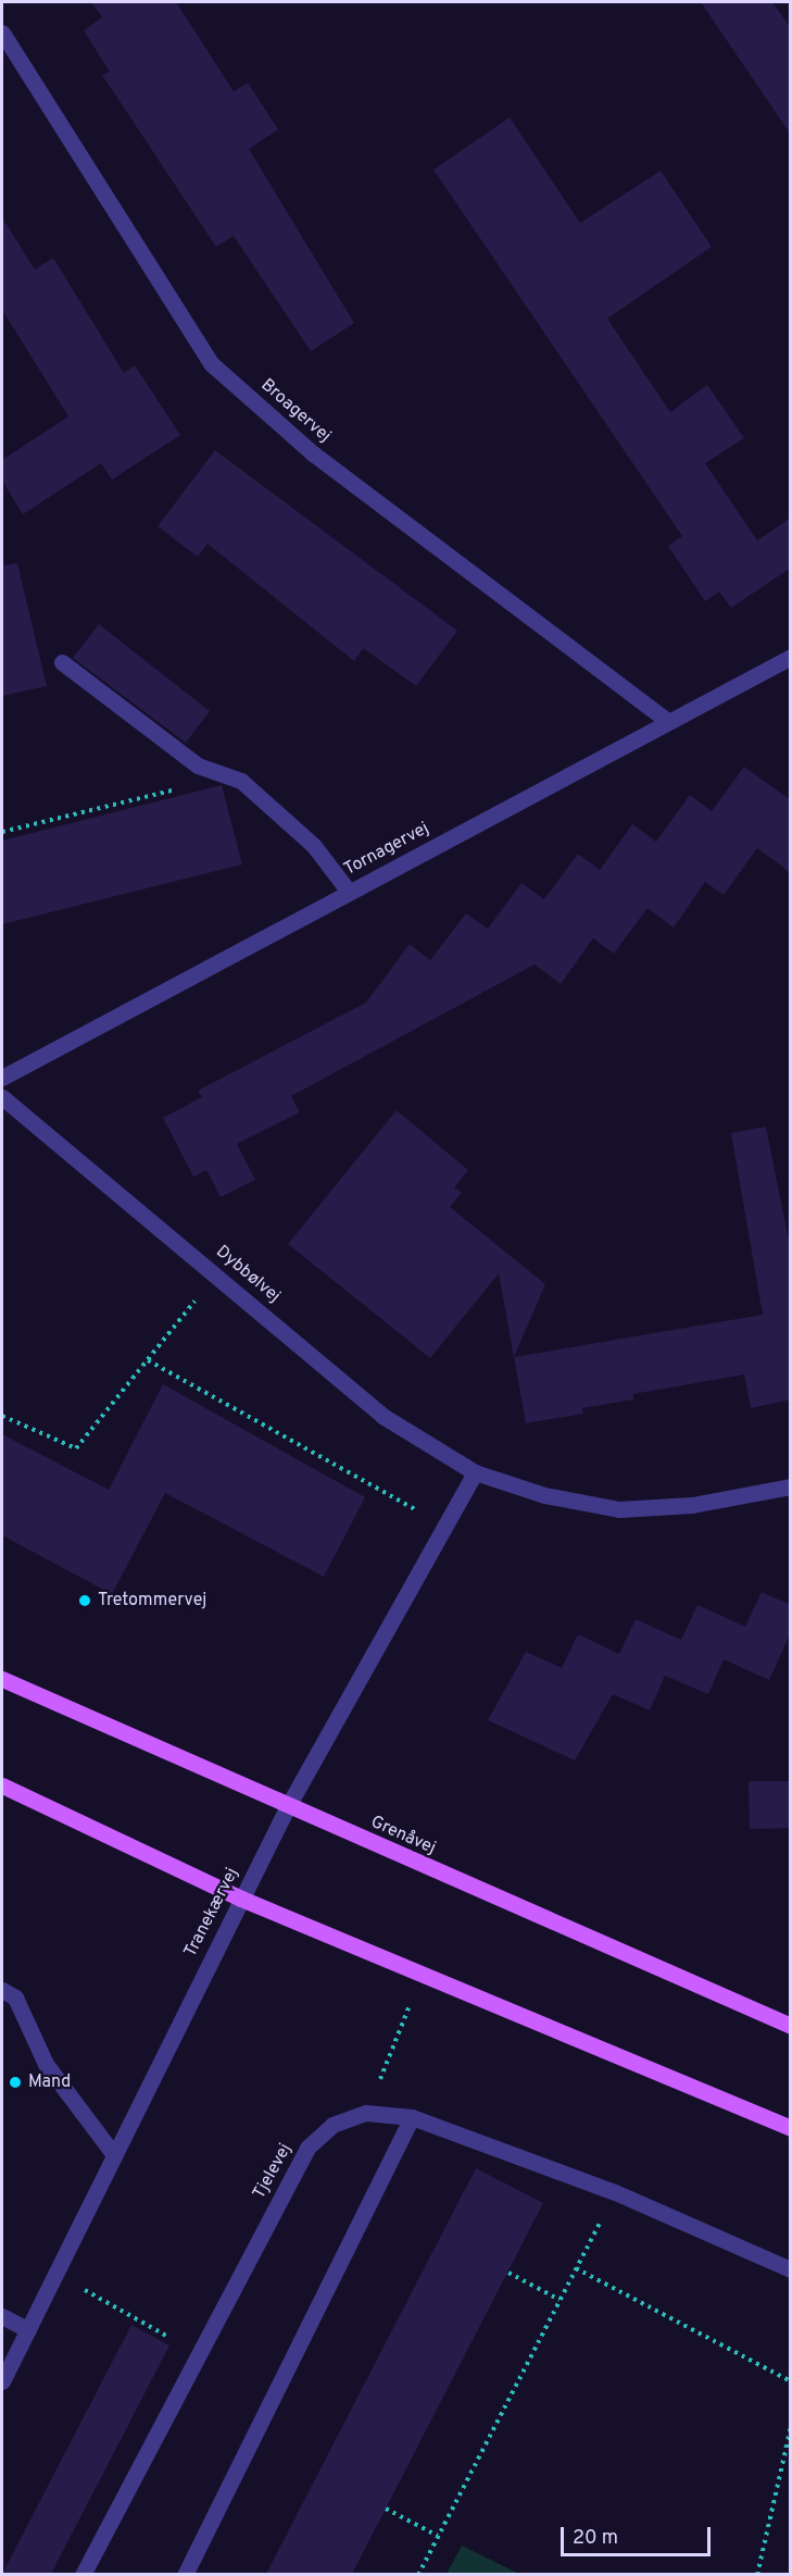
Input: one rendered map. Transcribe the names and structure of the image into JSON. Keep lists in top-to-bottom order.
{
  "streets": {
    "main road": ["Grenåvej"],
    "street": [
      "Broagervej",
      "Tornagervej",
      "Dybbølvej",
      "Tranekærvej",
      "Tjelevej"
    ]
  },
  "crossings": [
    ["Broagervej", "Tornagervej"],
    ["Dybbølvej", "Tranekærvej"],
    ["Grenåvej", "Tranekærvej"]
  ],
  "places": ["Tretommervej", "Mand"],
  "scale_bar": "20 m"
}
